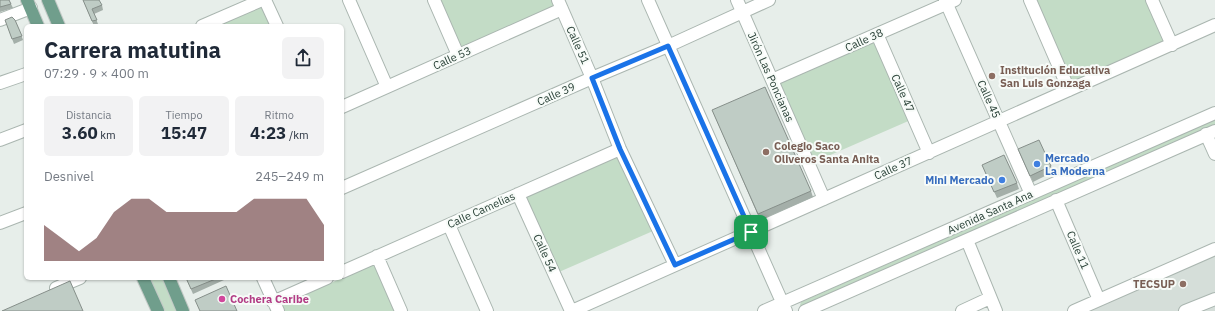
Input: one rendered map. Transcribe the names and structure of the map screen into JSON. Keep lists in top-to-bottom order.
{
  "streets": {
    "street": [
      "Calle 38",
      "Calle 51",
      "Calle 53",
      "Jirón Las Poncianas",
      "Calle 47",
      "Calle 39",
      "Calle 45",
      "Calle 37",
      "Calle Camelias",
      "Avenida Santa Ana",
      "Calle 11",
      "Calle 54"
    ]
  },
  "crossings": [
    ["Calle 38", "Jirón Las Poncianas"],
    ["Calle 38", "Calle 47"],
    ["Calle 38", "Calle 45"],
    ["Calle 51", "Calle 53"],
    ["Calle 51", "Calle 39"],
    ["Calle 51", "Calle 37"],
    ["Calle 51", "Calle Camelias"],
    ["Jirón Las Poncianas", "Calle 39"],
    ["Jirón Las Poncianas", "Calle 37"],
    ["Calle 47", "Calle 37"],
    ["Calle 45", "Calle 37"],
    ["Calle 45", "Avenida Santa Ana"],
    ["Calle 37", "Calle 54"],
    ["Calle Camelias", "Calle 54"],
    ["Avenida Santa Ana", "Calle 11"]
  ],
  "places": [
    "Institución Educativa San Luis Gonzaga",
    "Colegio Saco Oliveros Santa Anita",
    "Mercado La Moderna",
    "Mini Mercado",
    "TECSUP",
    "Cochera Caribe"
  ],
  "page": {
    "heading": ["Carrera matutina", "07:29 · 9 × 400 m"],
    "stats": [
      ["Distancia", "3.60 km"],
      ["Tiempo", "15:47"],
      ["Ritmo", "4:23 /km"]
    ],
    "chart": ["Desnivel", "245–249 m"]
  }
}
